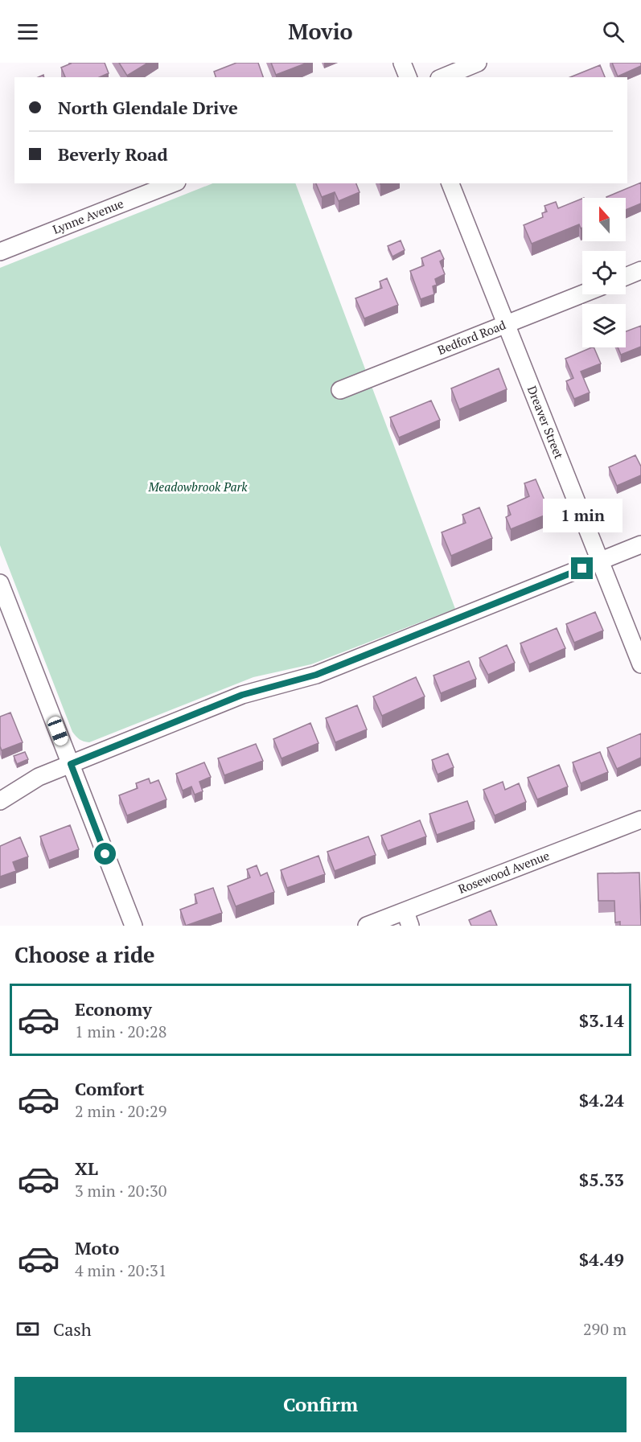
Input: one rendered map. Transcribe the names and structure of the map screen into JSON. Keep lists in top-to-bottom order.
{
  "streets": {
    "street": [
      "Lynne Avenue",
      "Bedford Road",
      "Dreaver Street",
      "Rosewood Avenue"
    ]
  },
  "crossings": [
    ["Bedford Road", "Dreaver Street"]
  ],
  "parks": ["Meadowbrook Park"],
  "north": "top",
  "page": {
    "header": "Movio",
    "banner": ["North Glendale Drive", "Beverly Road"],
    "bubble": "1 min",
    "heading": "Choose a ride",
    "list": [
      {
        "name": "Economy",
        "note": "1 min · 20:28",
        "value": "$3.14"
      },
      {
        "name": "Comfort",
        "note": "2 min · 20:29",
        "value": "$4.24"
      },
      {
        "name": "XL",
        "note": "3 min · 20:30",
        "value": "$5.33"
      },
      {
        "name": "Moto",
        "note": "4 min · 20:31",
        "value": "$4.49"
      }
    ],
    "pay": ["Cash", "290 m"],
    "buttons": "Confirm"
  }
}
